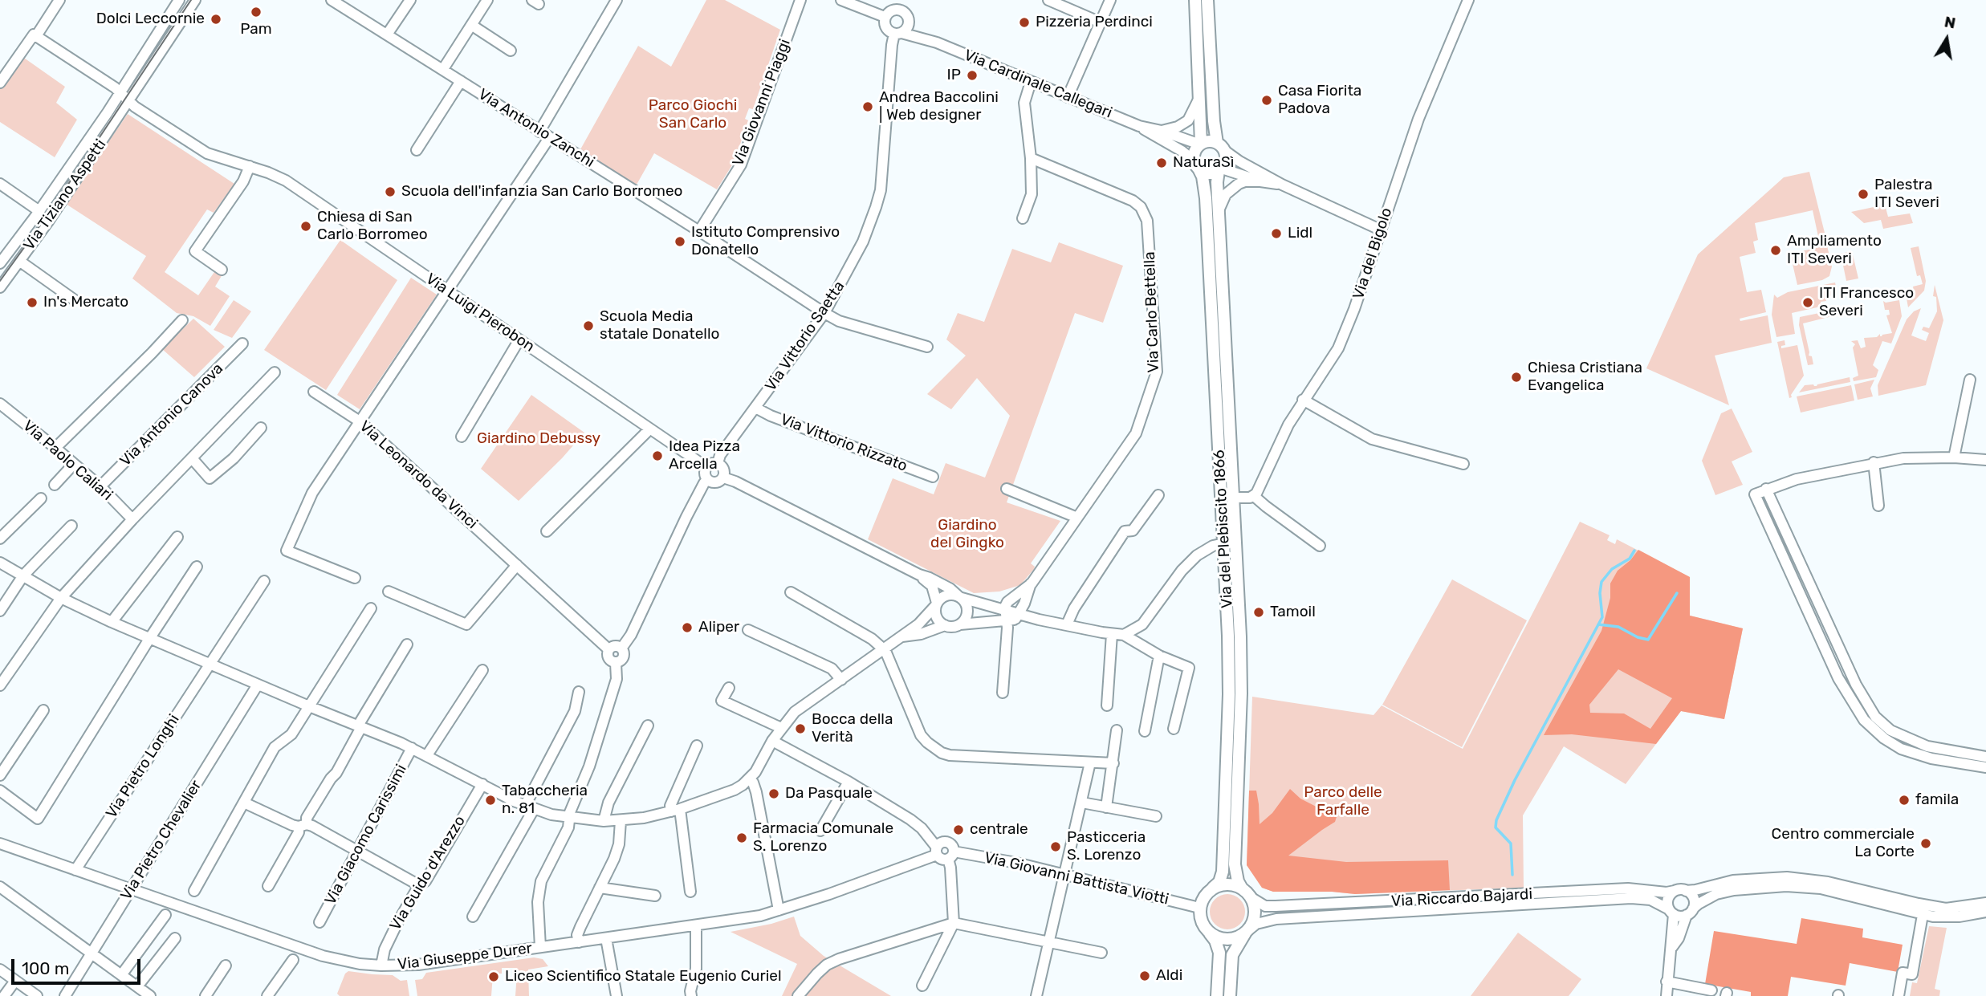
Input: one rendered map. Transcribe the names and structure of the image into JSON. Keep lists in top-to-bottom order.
{
  "streets": {
    "main road": ["Via del Plebiscito 1866"],
    "street": [
      "Via Cardinale Callegari",
      "Via Giovanni Piaggi",
      "Via Antonio Zanchi",
      "Via Tiziano Aspetti",
      "Via del Bigolo",
      "Via Carlo Bettella",
      "Via Luigi Pierobon",
      "Via Vittorio Saetta",
      "Via Antonio Canova",
      "Via Vittorio Rizzato",
      "Via Paolo Caliari",
      "Via Leonardo da Vinci",
      "Via Pietro Longhi",
      "Via Giacomo Carissimi",
      "Via Pietro Chevalier",
      "Via Guido d'Arezzo",
      "Via Giovanni Battista Viotti",
      "Via Riccardo Bajardi",
      "Via Giuseppe Durer"
    ]
  },
  "crossings": [
    ["Via Cardinale Callegari", "Via Vittorio Saetta"],
    ["Via Cardinale Callegari", "Via del Plebiscito 1866"],
    ["Via Giovanni Piaggi", "Via Antonio Zanchi"],
    ["Via Antonio Zanchi", "Via Vittorio Saetta"],
    ["Via Tiziano Aspetti", "Via Luigi Pierobon"],
    ["Via Luigi Pierobon", "Via Vittorio Saetta"],
    ["Via Vittorio Saetta", "Via Vittorio Rizzato"],
    ["Via Antonio Canova", "Via Paolo Caliari"],
    ["Via del Plebiscito 1866", "Via Giovanni Battista Viotti"],
    ["Via del Plebiscito 1866", "Via Riccardo Bajardi"],
    ["Via Pietro Longhi", "Via Giuseppe Durer"],
    ["Via Pietro Chevalier", "Via Giuseppe Durer"],
    ["Via Guido d'Arezzo", "Via Giuseppe Durer"],
    ["Via Giovanni Battista Viotti", "Via Riccardo Bajardi"],
    ["Via Giovanni Battista Viotti", "Via Giuseppe Durer"]
  ],
  "parks": [
    "Parco Giochi San Carlo",
    "Giardino Debussy",
    "Giardino del Gingko",
    "Parco delle Farfalle"
  ],
  "places": [
    "Pam",
    "Dolci Leccornie",
    "Pizzeria Perdinci",
    "IP",
    "Casa Fiorita Padova",
    "Andrea Baccolini | Web designer",
    "NaturaSì",
    "Scuola dell'infanzia San Carlo Borromeo",
    "Palestra ITI Severi",
    "Chiesa di San Carlo Borromeo",
    "Lidl",
    "Istituto Comprensivo Donatello",
    "Ampliamento ITI Severi",
    "In's Mercato",
    "ITI Francesco Severi",
    "Scuola Media statale Donatello",
    "Chiesa Cristiana Evangelica",
    "Idea Pizza Arcella",
    "Tamoil",
    "Aliper",
    "Bocca della Verità",
    "Da Pasquale",
    "Tabaccheria n. 81",
    "famila",
    "centrale",
    "Farmacia Comunale S. Lorenzo",
    "Centro commerciale La Corte",
    "Pasticceria S. Lorenzo",
    "Aldi",
    "Liceo Scientifico Statale Eugenio Curiel"
  ],
  "scale_bar": "100 m",
  "north": "top"
}
